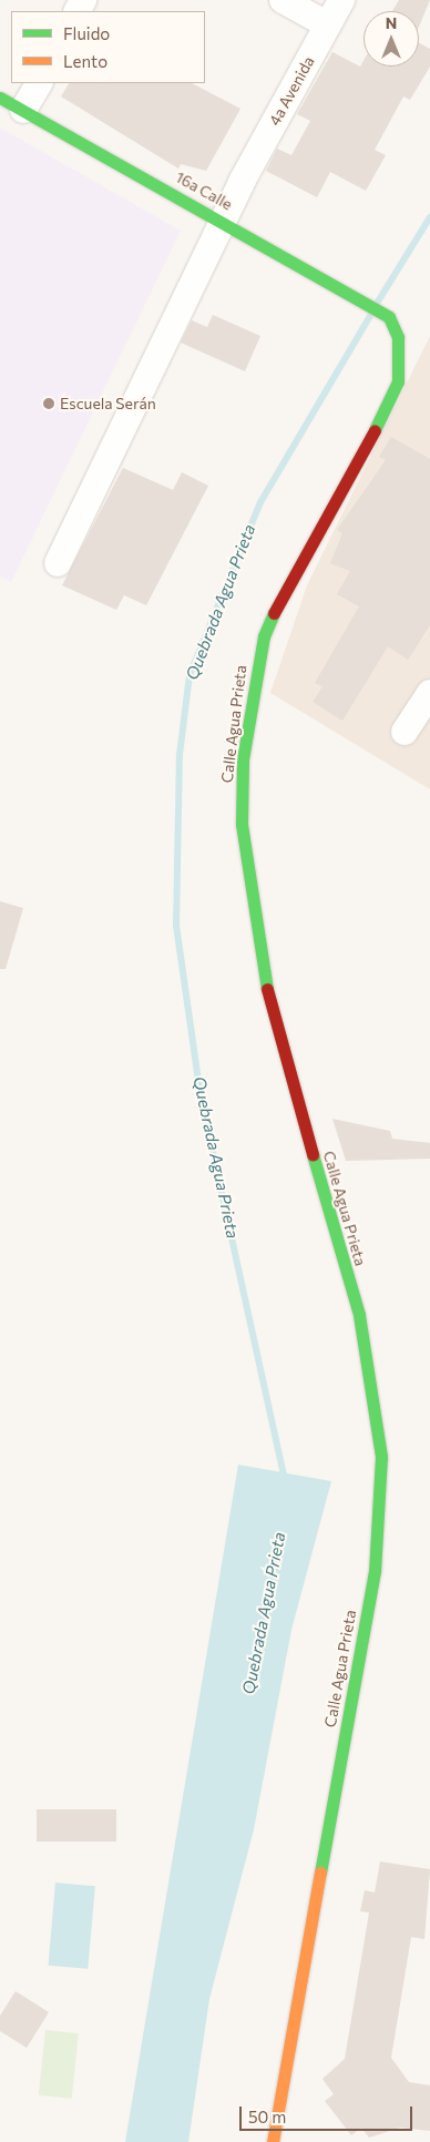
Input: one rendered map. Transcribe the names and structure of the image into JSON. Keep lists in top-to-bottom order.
{
  "streets": {
    "street": ["4a Avenida", "16a Calle", "Calle Agua Prieta"]
  },
  "crossings": [
    ["4a Avenida", "16a Calle"],
    ["16a Calle", "Calle Agua Prieta"]
  ],
  "water": ["Quebrada Agua Prieta"],
  "places": ["Escuela Serán"],
  "legend": ["Fluido", "Lento"],
  "scale_bar": "50 m",
  "north": "top"
}
